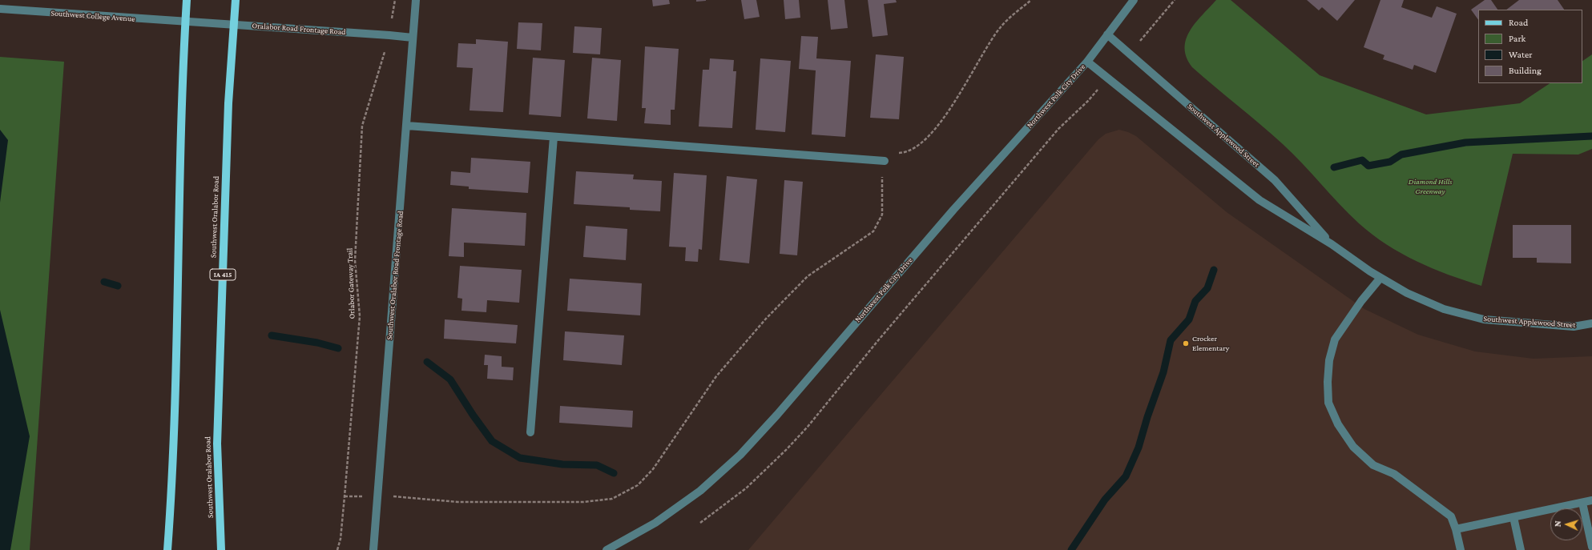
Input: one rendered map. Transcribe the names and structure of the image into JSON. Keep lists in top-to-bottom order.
{
  "streets": {
    "main road": ["Southwest Oralabor Road", "IA 415"],
    "street": [
      "Southwest College Avenue",
      "Oralabor Road Frontage Road",
      "Northwest Polk City Drive",
      "Southwest Applewood Street",
      "Southwest Oralabor Road Frontage Road"
    ],
    "path": ["Orlabor Gateway Trail"]
  },
  "crossings": [
    ["Southwest College Avenue", "Oralabor Road Frontage Road"],
    ["Oralabor Road Frontage Road", "Southwest Oralabor Road"],
    ["Oralabor Road Frontage Road", "Southwest Oralabor Road Frontage Road"],
    ["Oralabor Road Frontage Road", "Orlabor Gateway Trail"],
    ["Northwest Polk City Drive", "Southwest Applewood Street"]
  ],
  "parks": ["Diamond Hills Greenway"],
  "places": ["Crocker Elementary"],
  "legend": [
    "Road",
    "Park",
    "Water",
    "Building"
  ],
  "north": "left"
}
